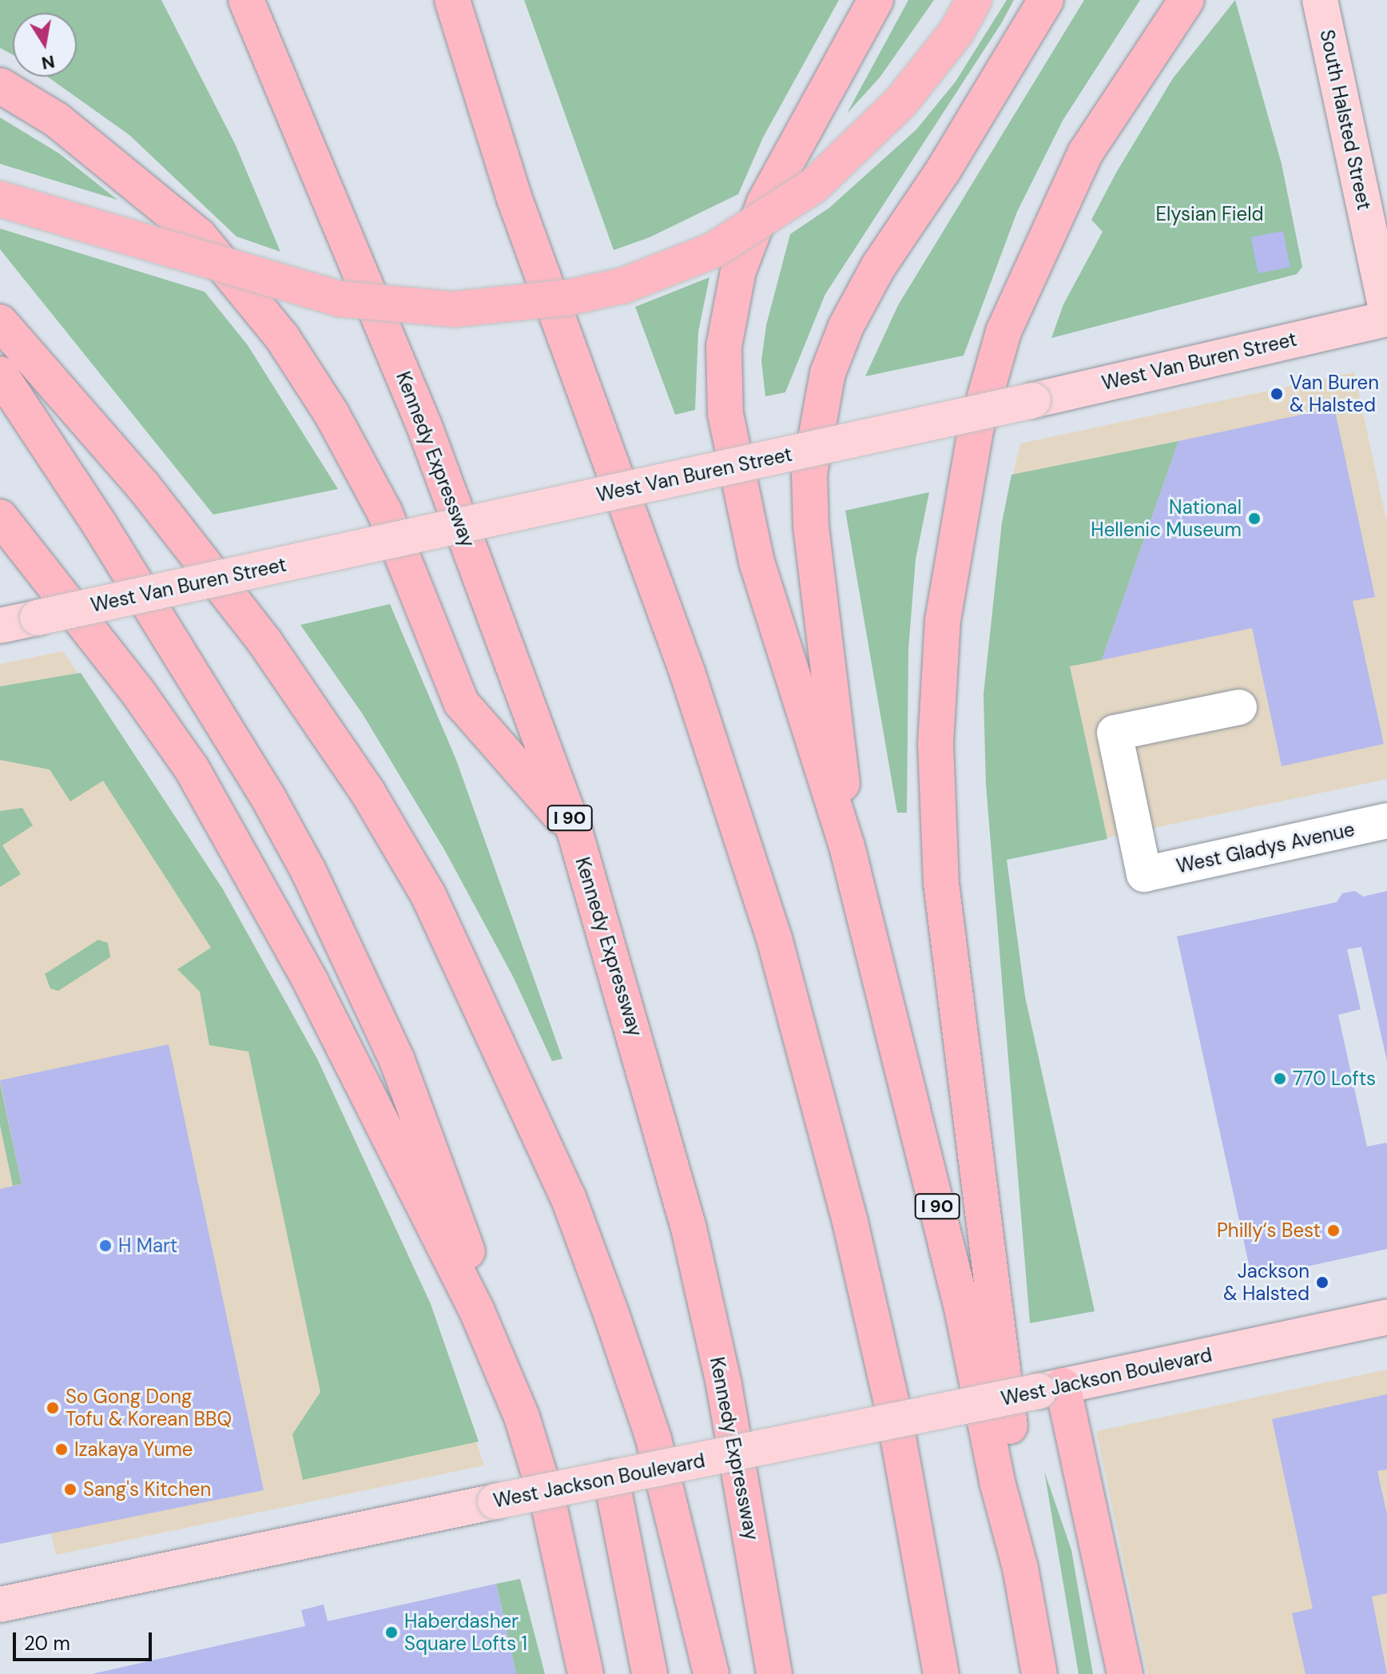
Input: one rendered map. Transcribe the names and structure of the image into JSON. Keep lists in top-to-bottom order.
{
  "streets": {
    "highway": ["Kennedy Expressway", "I 90"],
    "main road": ["South Halsted Street", "West Van Buren Street", "West Jackson Boulevard"],
    "street": ["West Gladys Avenue"]
  },
  "crossings": [
    ["South Halsted Street", "West Van Buren Street"]
  ],
  "parks": ["Elysian Field"],
  "places": [
    "Van Buren & Halsted",
    "National Hellenic Museum",
    "770 Lofts",
    "Philly‘s Best",
    "H Mart",
    "Jackson & Halsted",
    "So Gong Dong Tofu & Korean BBQ",
    "Izakaya Yume",
    "Sang's Kitchen",
    "Haberdasher Square Lofts 1"
  ],
  "scale_bar": "20 m",
  "north": "bottom"
}
